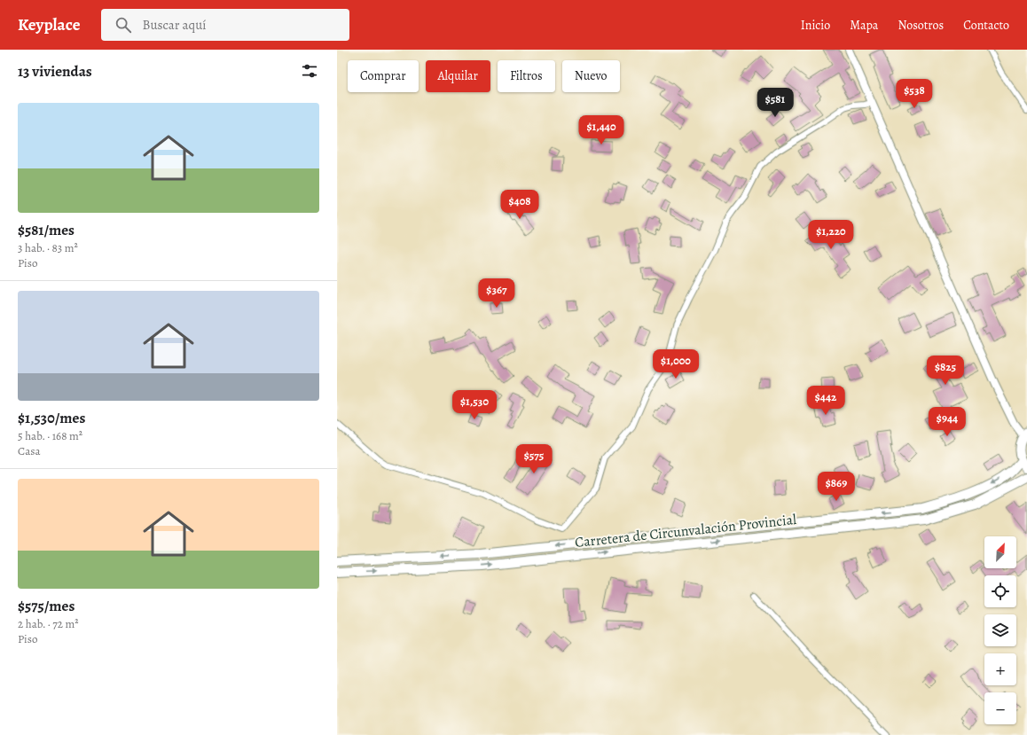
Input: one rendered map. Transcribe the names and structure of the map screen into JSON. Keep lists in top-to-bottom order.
{
  "streets": {
    "highway": ["Carretera de Circunvalación Provincial"]
  },
  "north": "top right",
  "page": {
    "header": "Keyplace",
    "search": "Buscar aquí",
    "nav": [
      "Inicio",
      "Mapa",
      "Nosotros",
      "Contacto"
    ],
    "heading": "13 viviendas",
    "chip": [
      "Comprar",
      "Alquilar",
      "Filtros",
      "Nuevo"
    ],
    "price": [
      "$538",
      "$581",
      "$1,440",
      "$408",
      "$1,220",
      "$367",
      "$1,000",
      "$825",
      "$442",
      "$1,530",
      "$944",
      "$575",
      "$869"
    ],
    "list": [
      {
        "name": "$581/mes",
        "note": "3 hab. · 83 m² · Piso"
      },
      {
        "name": "$1,530/mes",
        "note": "5 hab. · 168 m² · Casa"
      },
      {
        "name": "$575/mes",
        "note": "2 hab. · 72 m² · Piso"
      }
    ],
    "map_buttons": ["+", "−"]
  }
}
